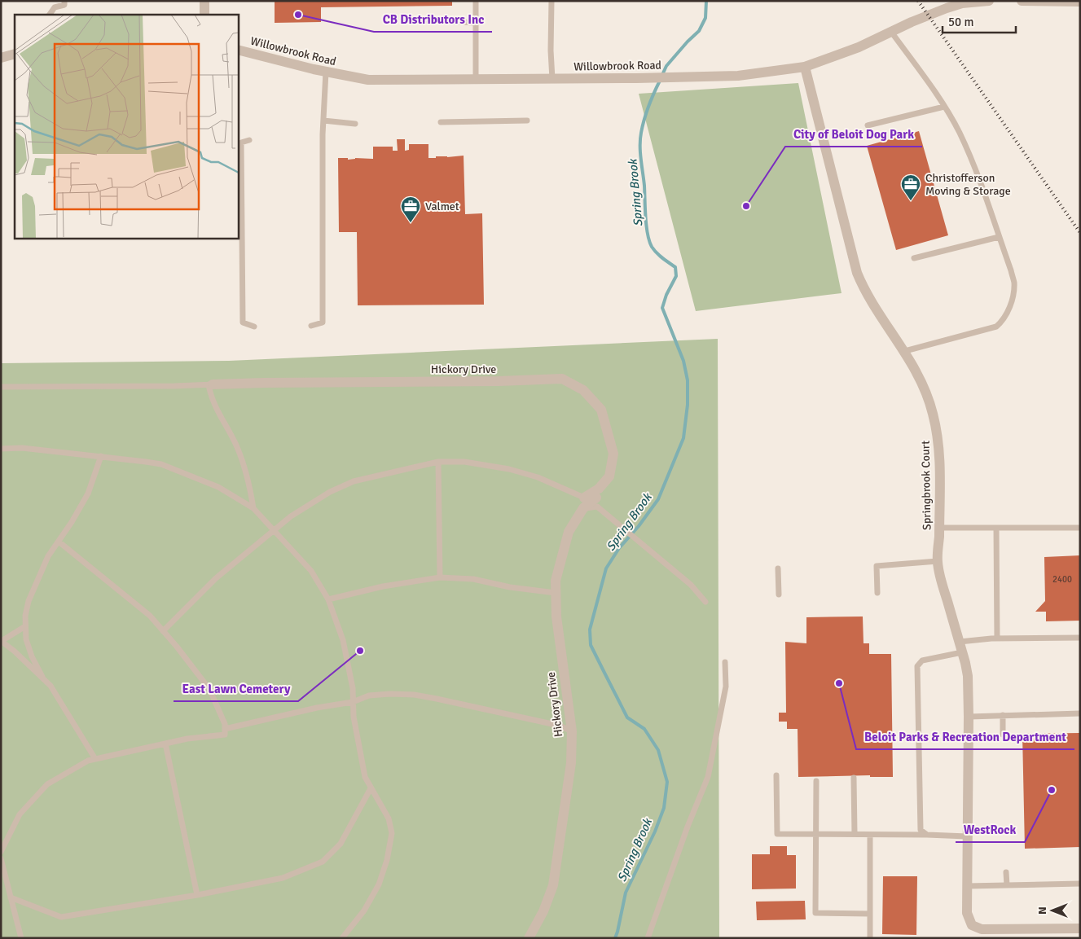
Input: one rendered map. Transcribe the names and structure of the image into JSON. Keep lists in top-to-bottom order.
{
  "streets": {
    "street": ["Willowbrook Road", "Hickory Drive", "Springbrook Court"]
  },
  "crossings": [
    ["Willowbrook Road", "Springbrook Court"]
  ],
  "water": ["Spring Brook"],
  "places": {
    "other": [
      "CB Distributors Inc",
      "City of Beloit Dog Park",
      "East Lawn Cemetery",
      "Beloit Parks & Recreation Department",
      "WestRock"
    ],
    "office": ["Christofferson Moving & Storage", "Valmet"]
  },
  "house_numbers": ["2400"],
  "scale_bar": "50 m",
  "north": "left"
}
